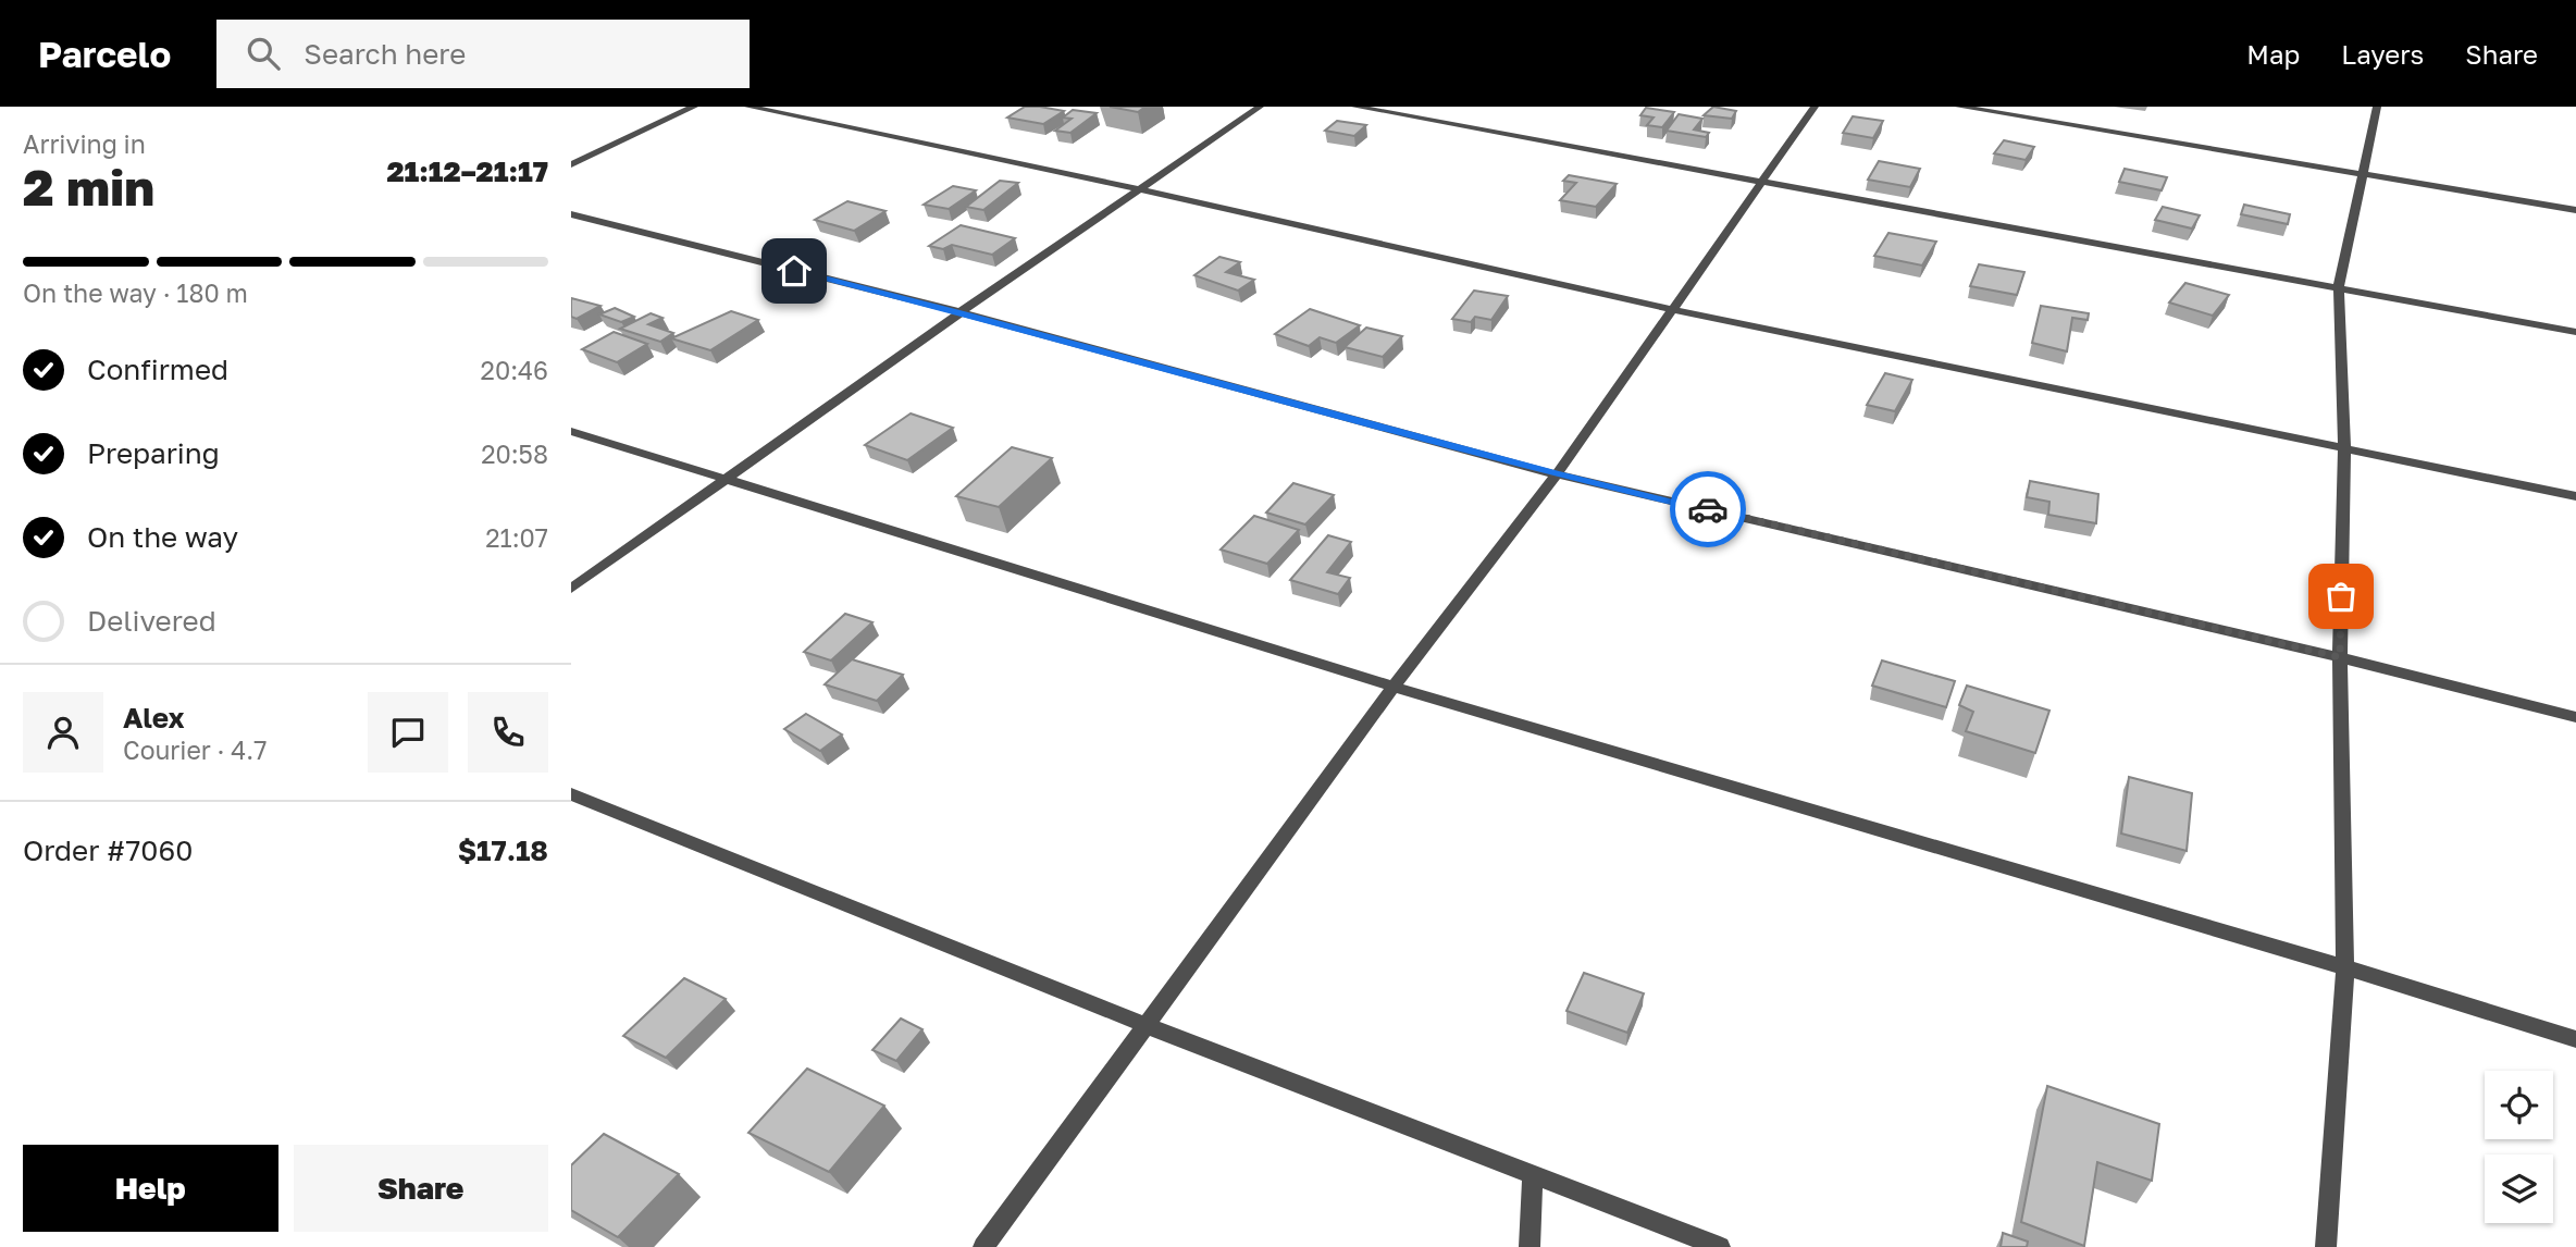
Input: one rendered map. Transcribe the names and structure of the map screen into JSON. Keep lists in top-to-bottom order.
{
  "page": {
    "header": "Parcelo",
    "search": "Search here",
    "nav": ["Map", "Layers", "Share"],
    "heading": ["2 min", "Arriving in", "21:12–21:17"],
    "panel": [
      "Alex",
      "Courier · 4.7",
      "Order #7060",
      "$17.18"
    ],
    "bar": "On the way · 180 m",
    "list": [
      ["Confirmed", "20:46"],
      ["Preparing", "20:58"],
      ["On the way", "21:07"],
      "Delivered"
    ],
    "buttons": ["Help", "Share"]
  }
}
